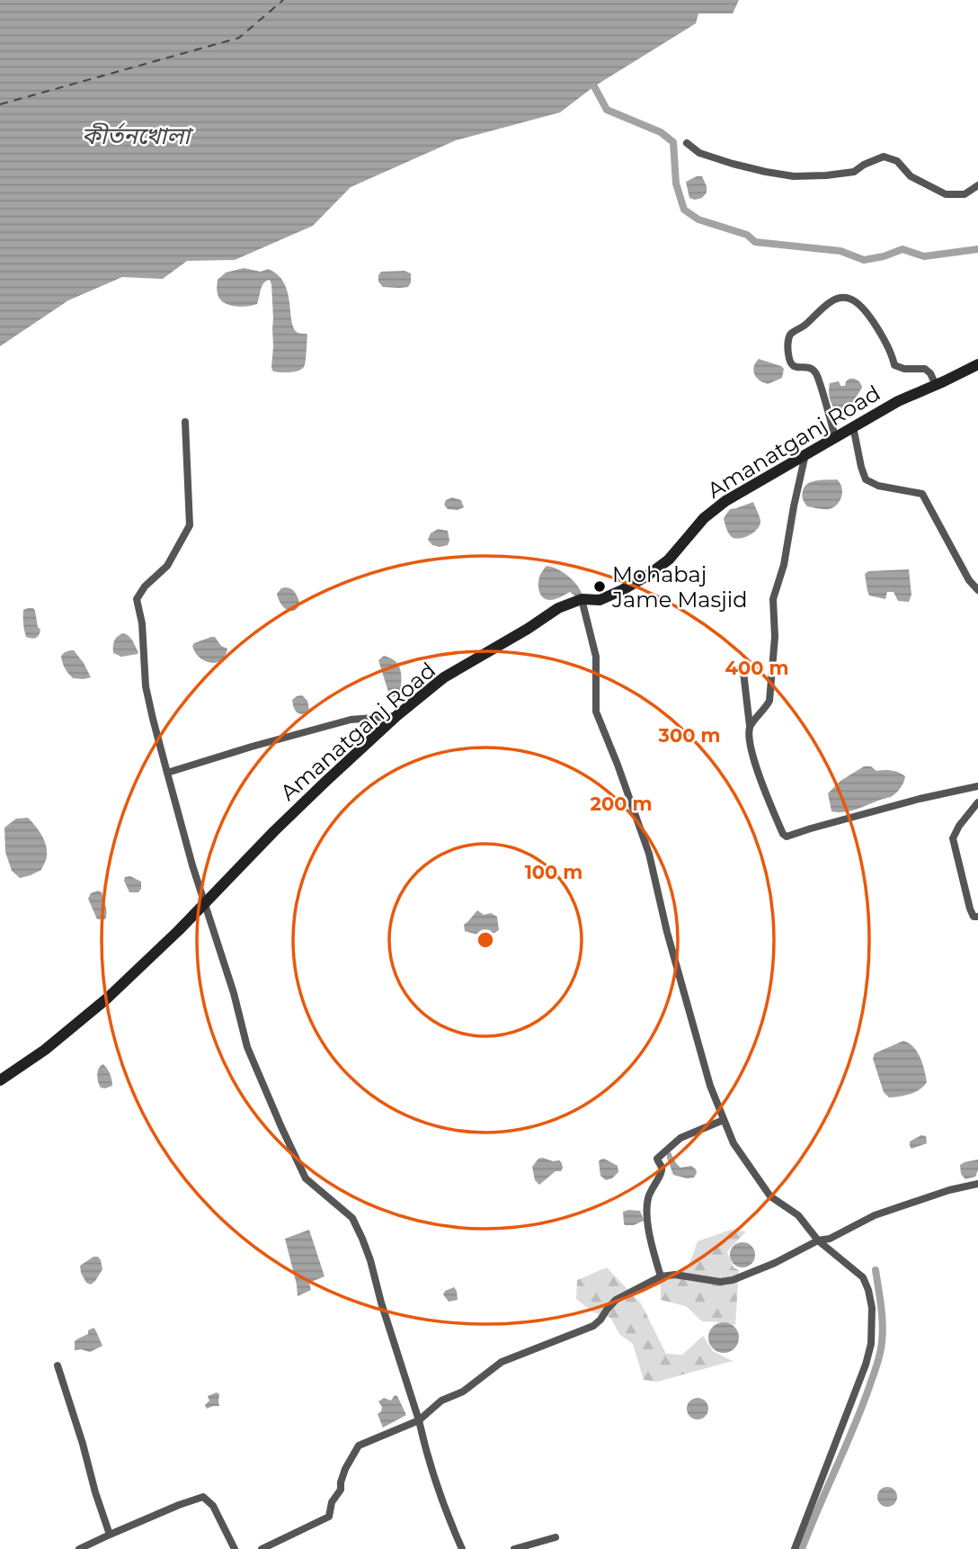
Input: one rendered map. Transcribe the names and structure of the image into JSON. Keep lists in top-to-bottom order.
{
  "streets": {
    "main road": ["Amanatganj Road"]
  },
  "water": ["কীর্তনখোলা"],
  "places": ["Mohabaj Jame Masjid"],
  "rings": [
    "400 m",
    "300 m",
    "200 m",
    "100 m"
  ]
}
